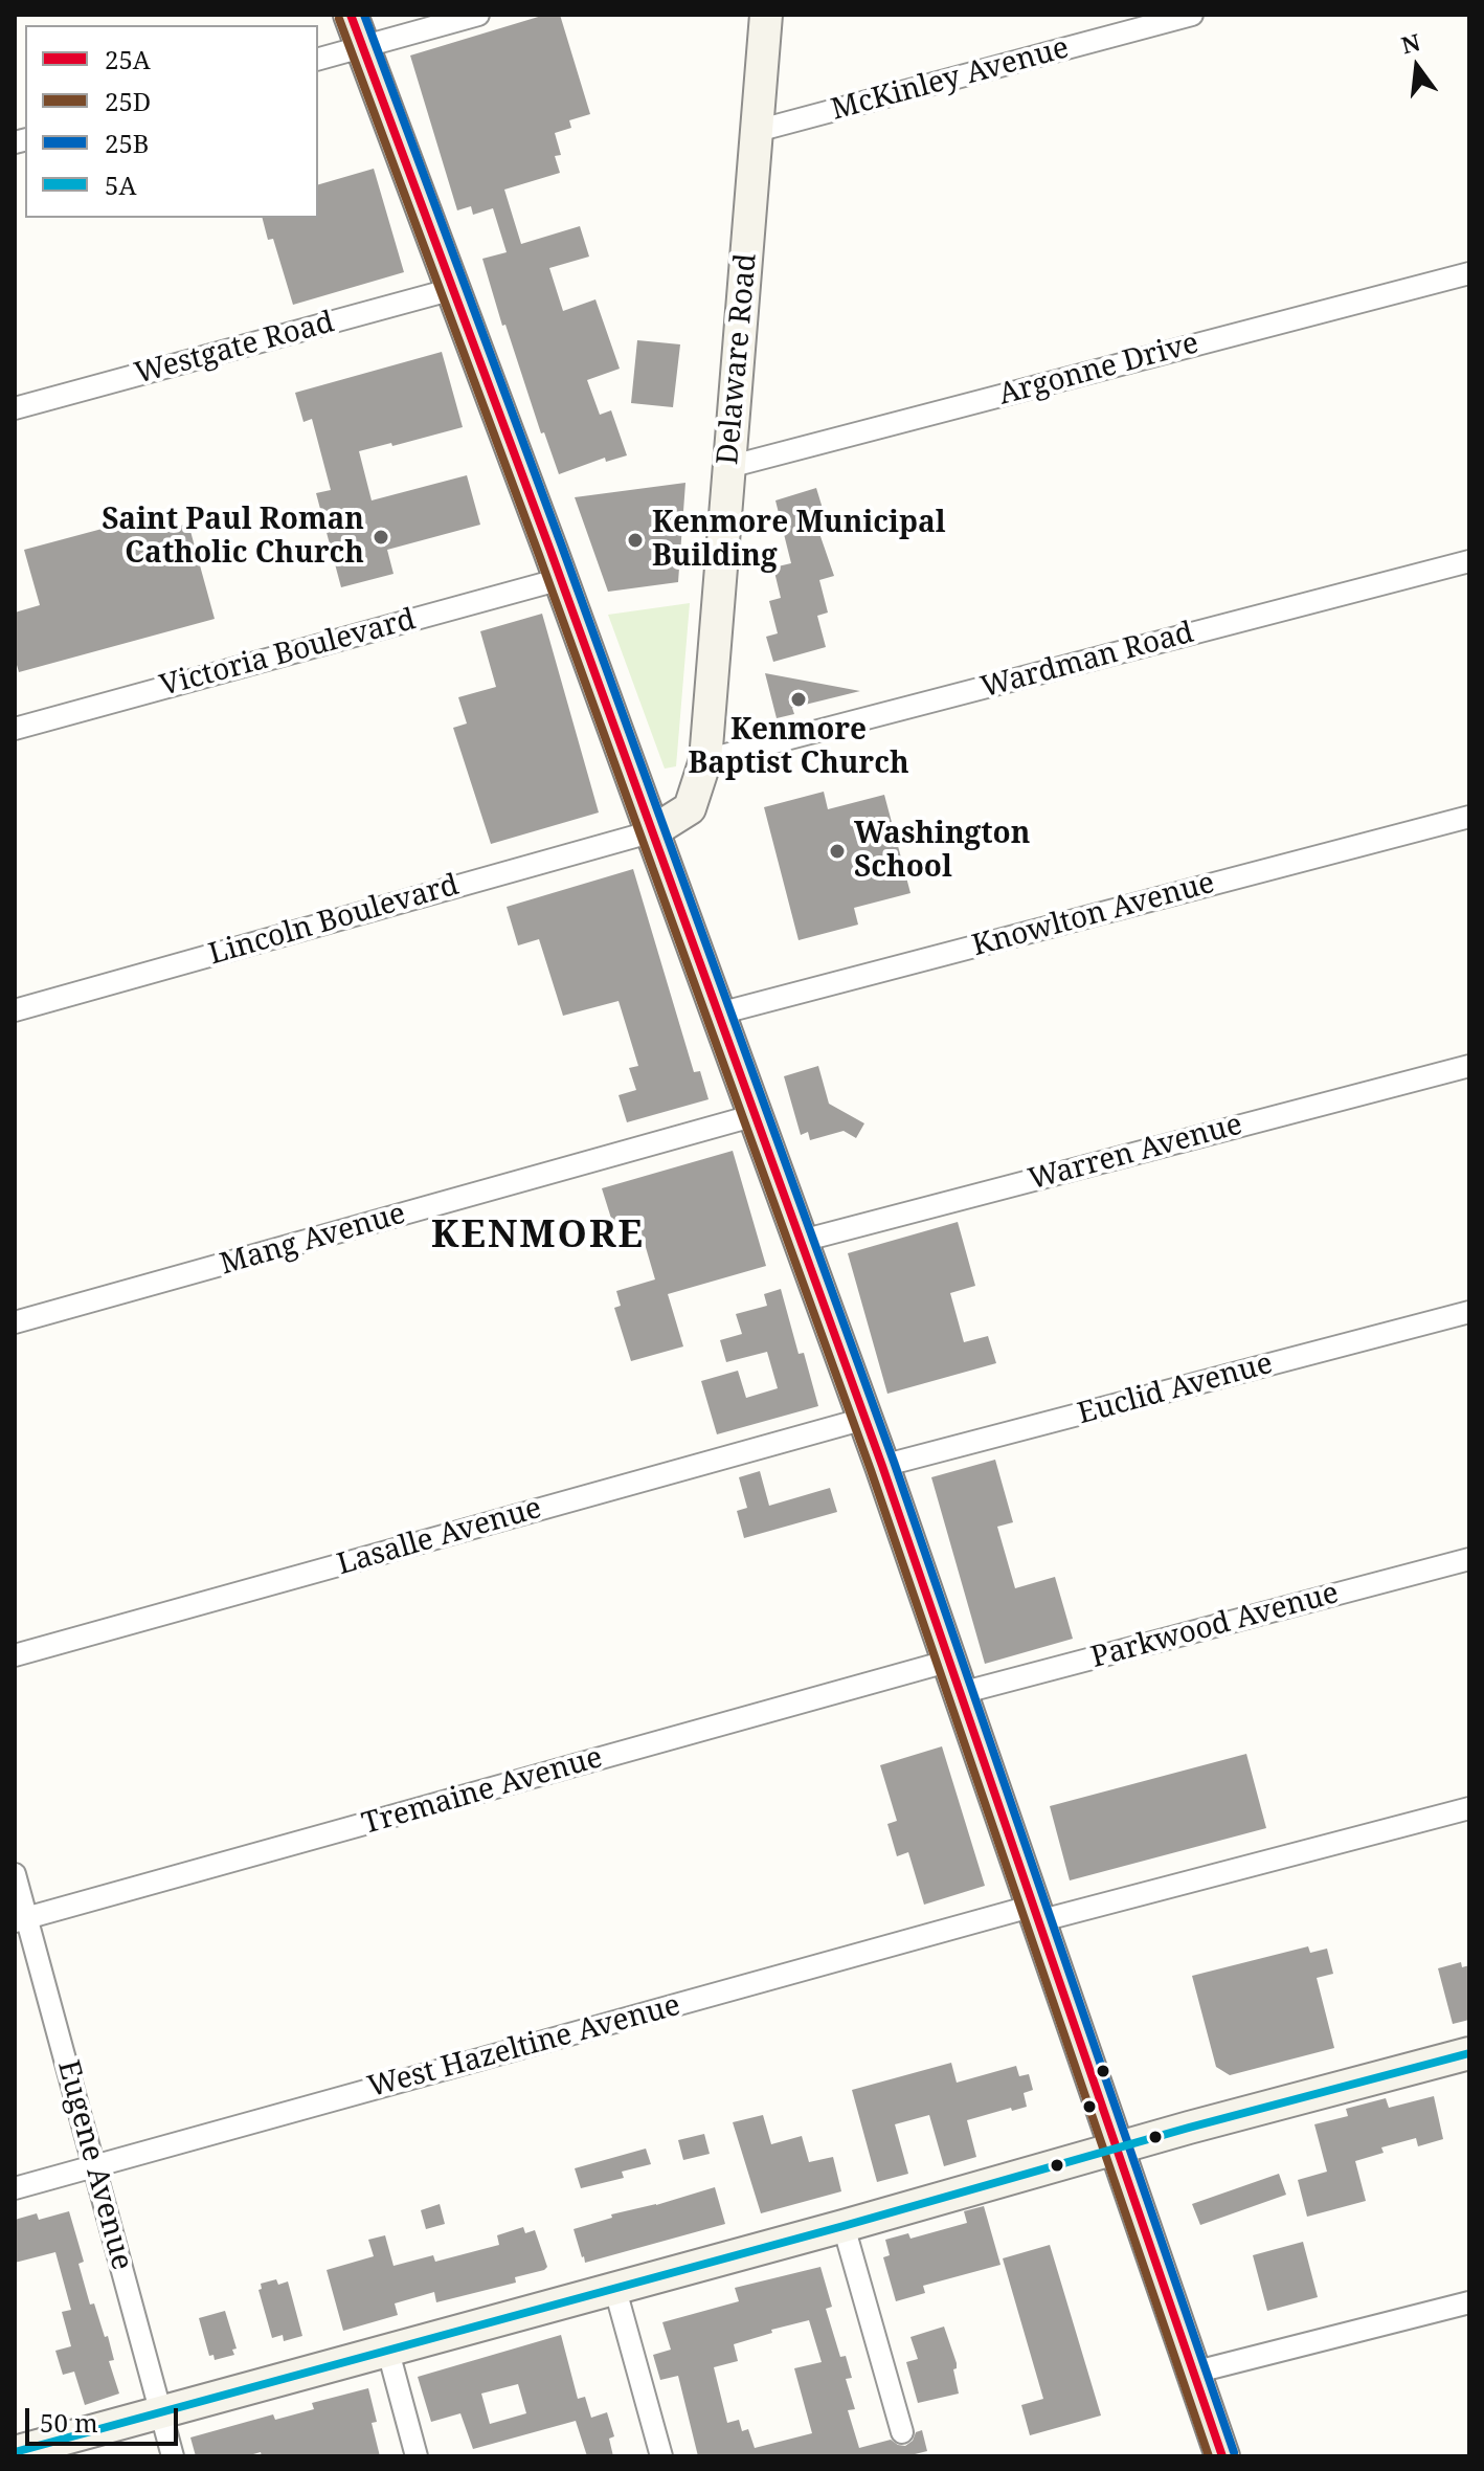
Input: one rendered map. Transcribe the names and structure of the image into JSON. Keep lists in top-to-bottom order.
{
  "streets": {
    "street": [
      "McKinley Avenue",
      "Westgate Road",
      "Delaware Road",
      "Argonne Drive",
      "Victoria Boulevard",
      "Wardman Road",
      "Knowlton Avenue",
      "Lincoln Boulevard",
      "Warren Avenue",
      "Mang Avenue",
      "Euclid Avenue",
      "Lasalle Avenue",
      "Parkwood Avenue",
      "Tremaine Avenue",
      "West Hazeltine Avenue",
      "Eugene Avenue"
    ]
  },
  "crossings": [
    ["McKinley Avenue", "Delaware Road"],
    ["Delaware Road", "Argonne Drive"],
    ["Delaware Road", "Wardman Road"],
    ["Delaware Road", "Lincoln Boulevard"],
    ["Tremaine Avenue", "Eugene Avenue"],
    ["West Hazeltine Avenue", "Eugene Avenue"]
  ],
  "districts": ["KENMORE"],
  "places": [
    "Saint Paul Roman Catholic Church",
    "Kenmore Municipal Building",
    "Kenmore Baptist Church",
    "Washington School"
  ],
  "lines": [
    "transit line 25A",
    "transit line 25B",
    "transit line 25D",
    "transit line 5A"
  ],
  "legend": [
    "25A",
    "25D",
    "25B",
    "5A"
  ],
  "scale_bar": "50 m",
  "north": "top"
}
